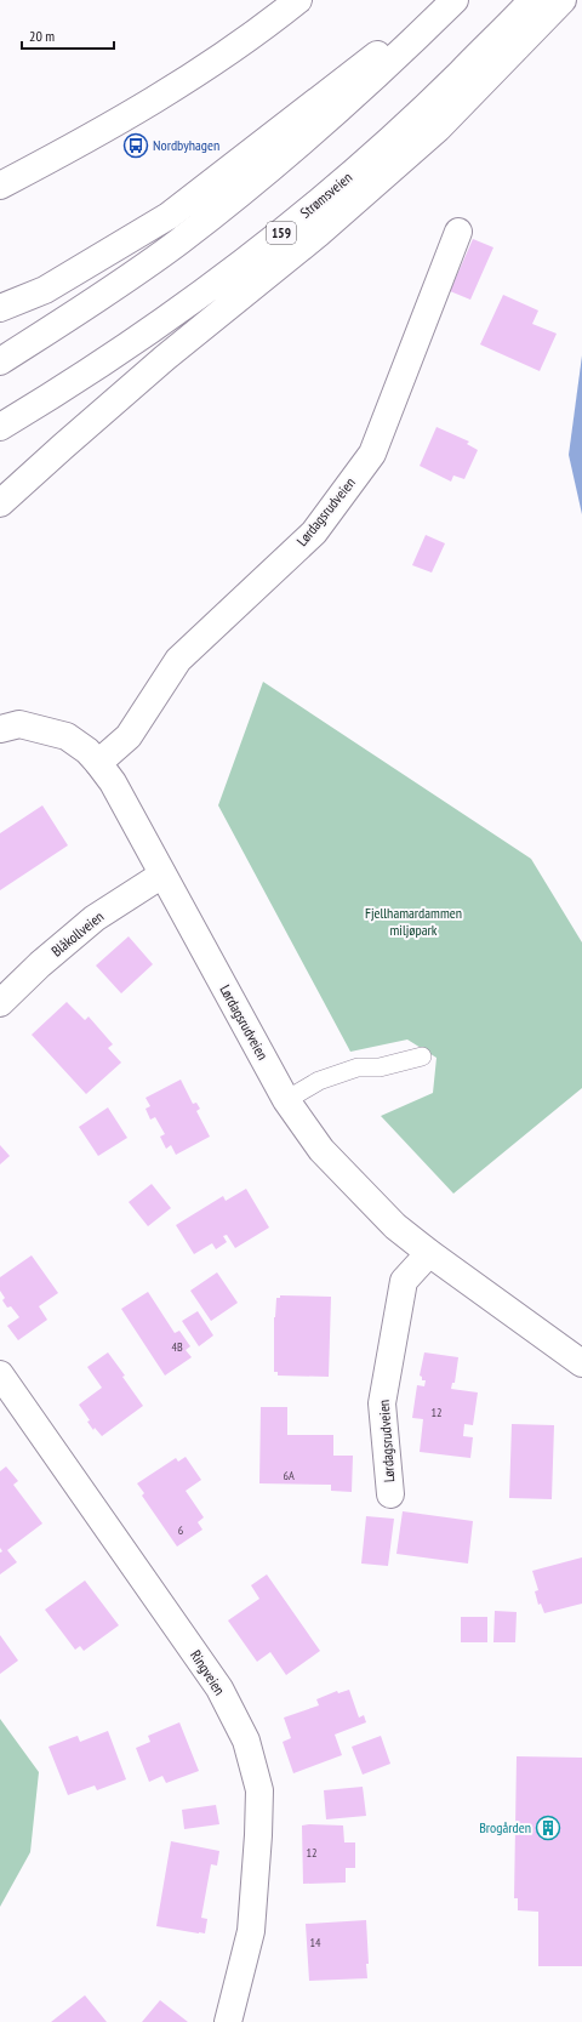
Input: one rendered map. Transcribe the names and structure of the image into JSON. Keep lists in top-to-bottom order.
{
  "streets": {
    "main road": [
      "Strømsveien",
      "159",
      "Lørdagsrudveien",
      "Blåkollveien",
      "Ringveien"
    ]
  },
  "crossings": [
    ["Lørdagsrudveien", "Blåkollveien"]
  ],
  "parks": ["Fjellhamardammen miljøpark"],
  "places": {
    "bus stop": ["Nordbyhagen"],
    "building": ["Brogården"]
  },
  "house_numbers": [
    "4B",
    "12",
    "6A",
    "6",
    "12",
    "14"
  ],
  "scale_bar": "20 m"
}
